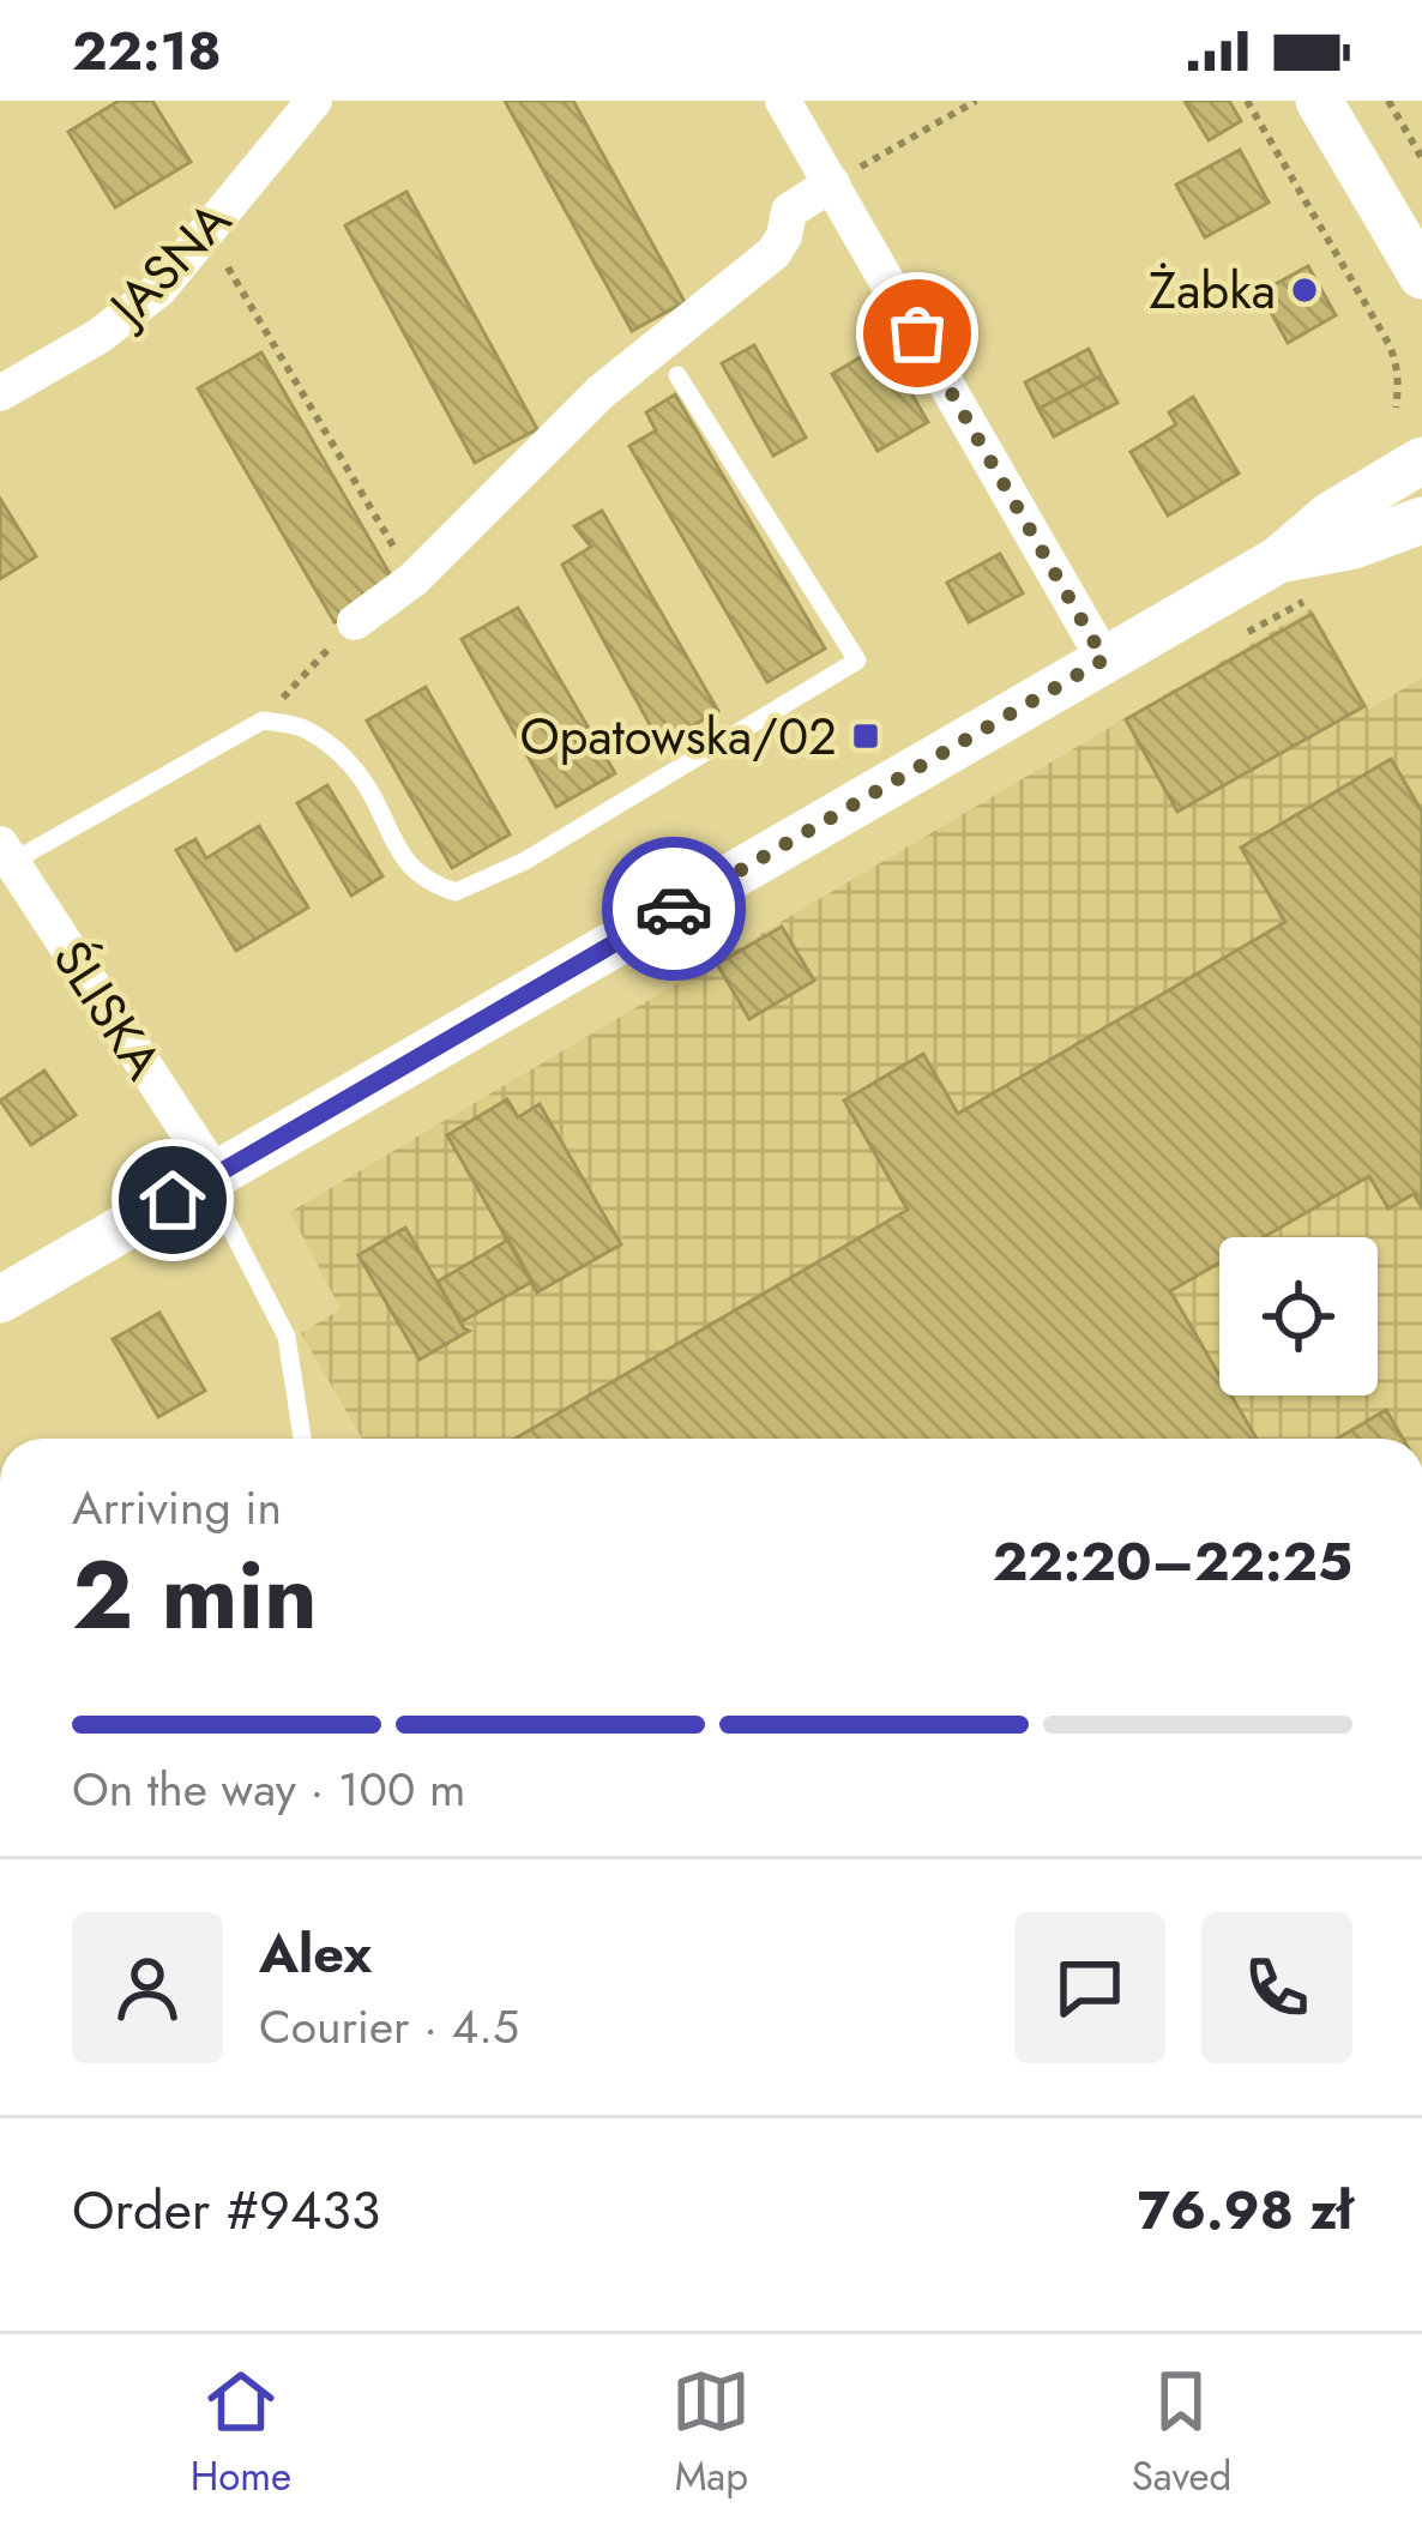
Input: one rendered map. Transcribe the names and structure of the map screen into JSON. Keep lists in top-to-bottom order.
{
  "streets": {
    "street": ["JASNA", "ŚLISKA"]
  },
  "places": {
    "other": ["Żabka"],
    "transit": ["Opatowska/02"]
  },
  "page": {
    "status": "22:18",
    "heading": ["2 min", "Arriving in", "22:20–22:25"],
    "panel": [
      "Alex",
      "Courier · 4.5",
      "Order #9433",
      "76.98 zł"
    ],
    "bar": "On the way · 100 m",
    "tabs": ["Home", "Map", "Saved"]
  }
}
